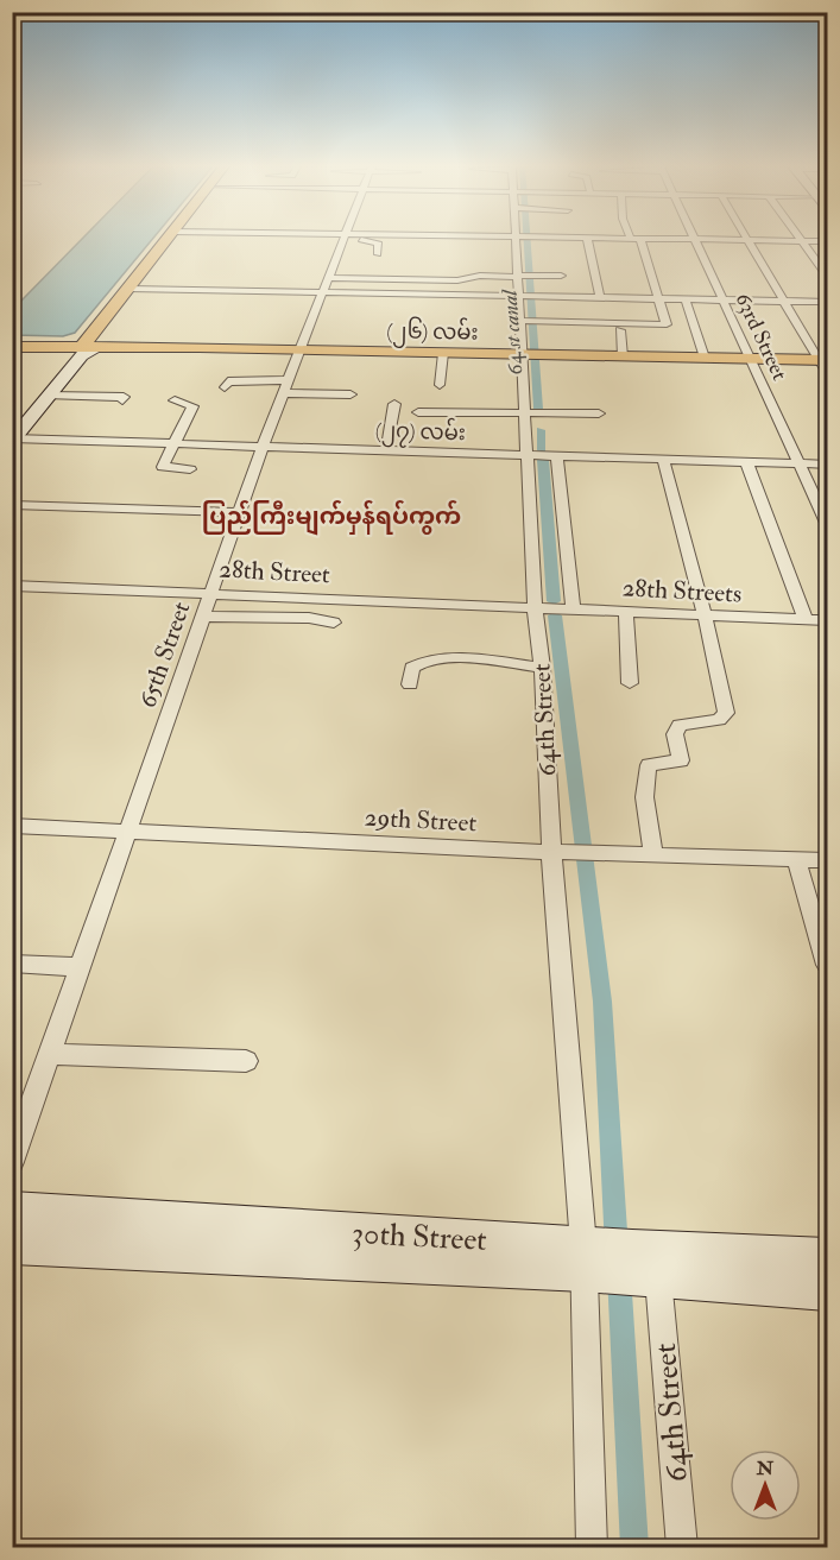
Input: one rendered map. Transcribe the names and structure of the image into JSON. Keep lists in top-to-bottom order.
{
  "streets": {
    "main road": ["(၂၆) လမ်း", "30th Street"],
    "street": [
      "63rd Street",
      "(၂၇) လမ်း",
      "28th Street",
      "28th Streets",
      "65th Street",
      "64th Street",
      "29th Street"
    ]
  },
  "crossings": [
    ["(၂၆) လမ်း", "63rd Street"],
    ["(၂၆) လမ်း", "65th Street"],
    ["(၂၆) လမ်း", "64th Street"],
    ["63rd Street", "(၂၇) လမ်း"],
    ["(၂၇) လမ်း", "65th Street"],
    ["(၂၇) လမ်း", "64th Street"],
    ["28th Street", "28th Streets"],
    ["28th Street", "65th Street"],
    ["28th Street", "64th Street"],
    ["28th Streets", "64th Street"],
    ["65th Street", "29th Street"],
    ["64th Street", "29th Street"],
    ["64th Street", "30th Street"]
  ],
  "districts": ["ပြည်ကြီးမျက်မှန်ရပ်ကွက်"],
  "water": ["64 st canal"],
  "north": "top"
}
